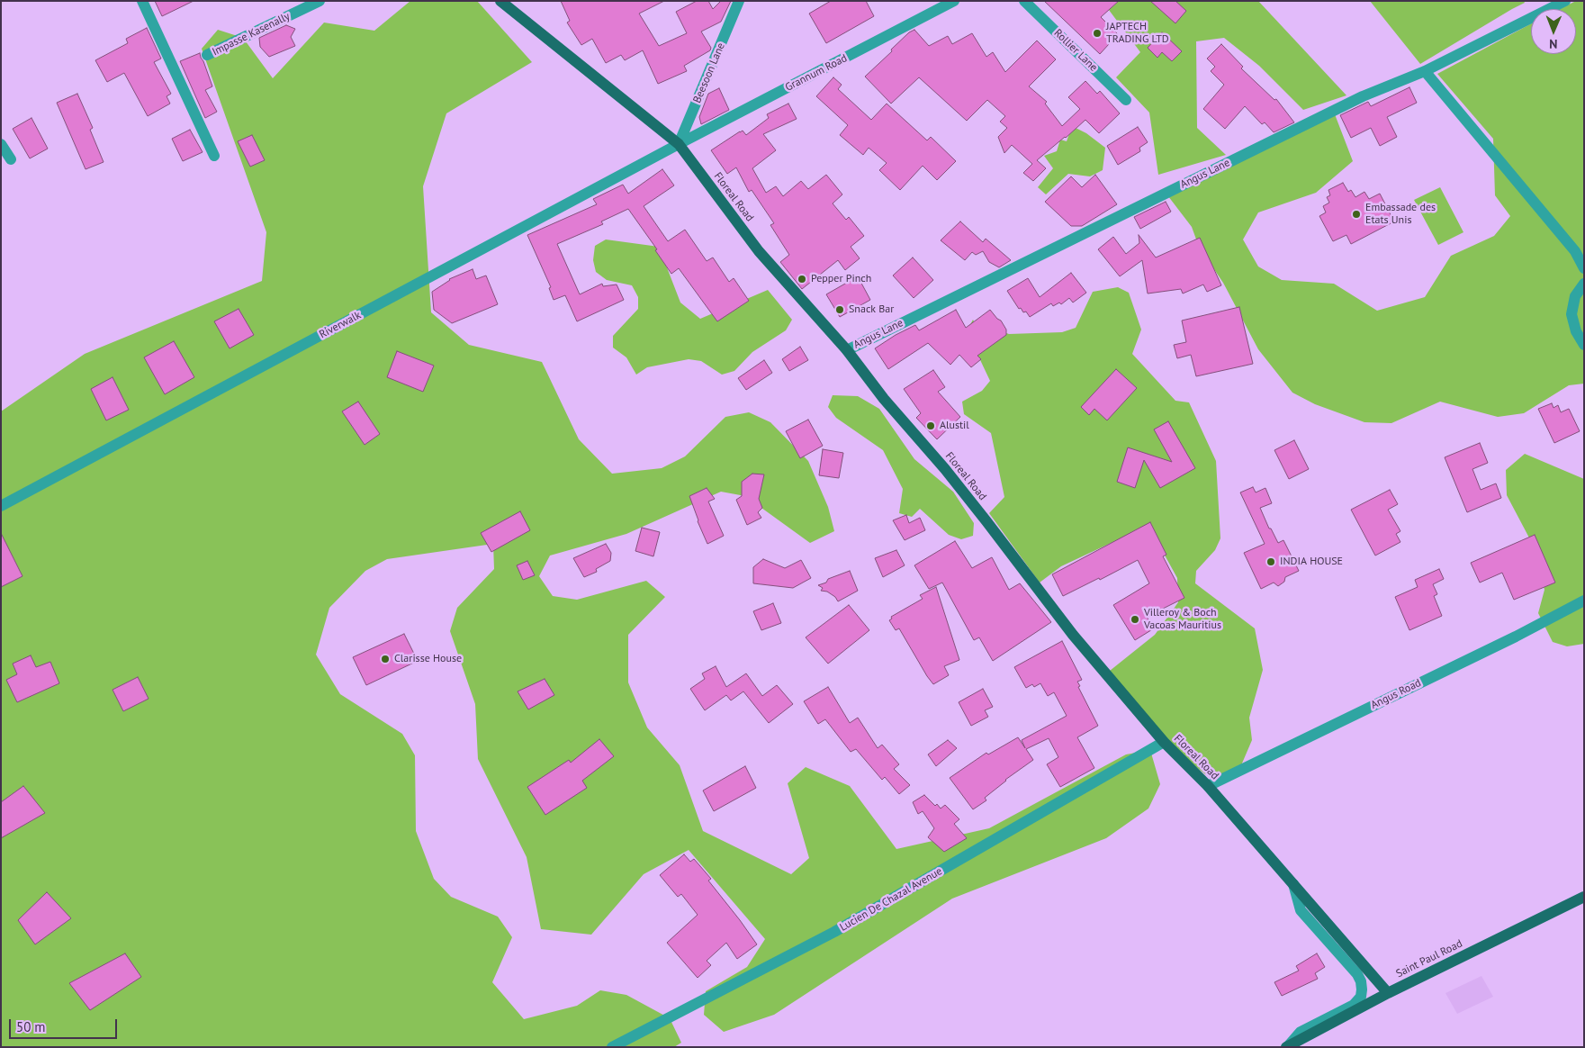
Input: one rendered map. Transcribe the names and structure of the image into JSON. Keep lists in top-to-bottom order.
{
  "streets": {
    "main road": ["Floreal Road", "Saint Paul Road"],
    "street": [
      "Impasse Kasenally",
      "Rollier Lane",
      "Beesoon Lane",
      "Grannum Road",
      "Angus Lane",
      "Riverwalk",
      "Angus Road",
      "Lucien De Chazal Avenue"
    ]
  },
  "crossings": [
    ["Beesoon Lane", "Grannum Road"],
    ["Beesoon Lane", "Floreal Road"],
    ["Beesoon Lane", "Riverwalk"],
    ["Grannum Road", "Floreal Road"],
    ["Grannum Road", "Riverwalk"],
    ["Angus Lane", "Floreal Road"],
    ["Floreal Road", "Riverwalk"],
    ["Floreal Road", "Angus Road"],
    ["Floreal Road", "Lucien De Chazal Avenue"],
    ["Floreal Road", "Saint Paul Road"]
  ],
  "places": [
    "JAPTECH TRADING LTD",
    "Embassade des Etats Unis",
    "Pepper Pinch",
    "Snack Bar",
    "Alustil",
    "INDIA HOUSE",
    "Villeroy & Boch Vacoas Mauritius",
    "Clarisse House"
  ],
  "scale_bar": "50 m",
  "north": "bottom"
}
